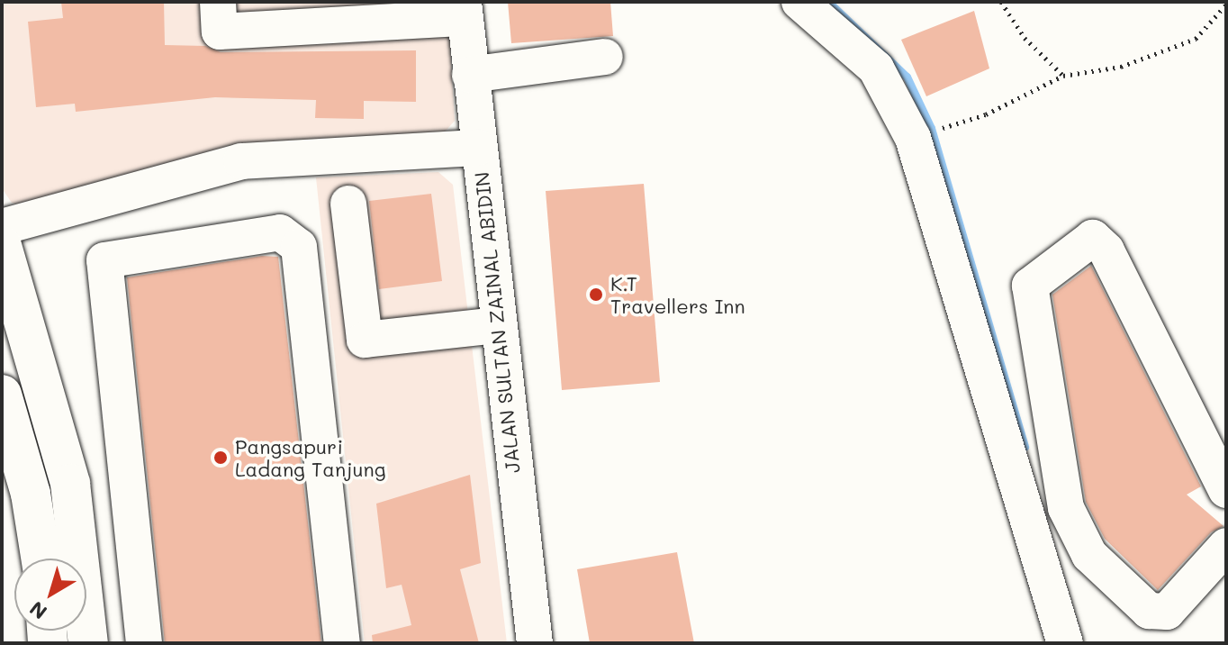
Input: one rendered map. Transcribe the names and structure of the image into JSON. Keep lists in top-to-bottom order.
{
  "streets": {
    "street": ["JALAN SULTAN ZAINAL ABIDIN"]
  },
  "places": ["K.T Travellers Inn", "Pangsapuri Ladang Tanjung"],
  "north": "bottom left"
}
